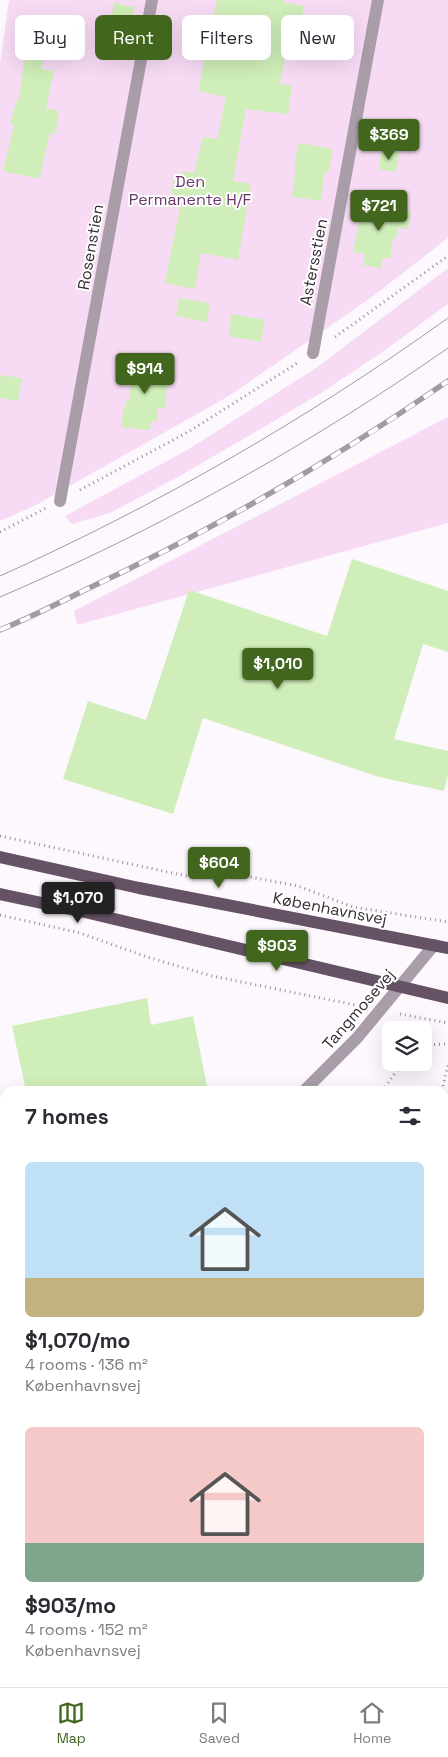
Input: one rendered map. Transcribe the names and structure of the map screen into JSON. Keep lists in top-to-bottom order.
{
  "streets": {
    "main road": ["Københavnsvej"],
    "street": ["Rosenstien", "Astersstien", "Tangmosevej"]
  },
  "crossings": [
    ["Københavnsvej", "Tangmosevej"]
  ],
  "parks": ["Den Permanente H/F"],
  "page": {
    "chip": [
      "Buy",
      "Rent",
      "Filters",
      "New"
    ],
    "price": [
      "$369",
      "$721",
      "$914",
      "$1,010",
      "$604",
      "$1,070",
      "$903"
    ],
    "heading": "7 homes",
    "list": [
      {
        "name": "$1,070/mo",
        "note": "4 rooms · 136 m² · Københavnsvej"
      },
      {
        "name": "$903/mo",
        "note": "4 rooms · 152 m² · Københavnsvej"
      }
    ],
    "tabs": ["Map", "Saved", "Home"]
  }
}
